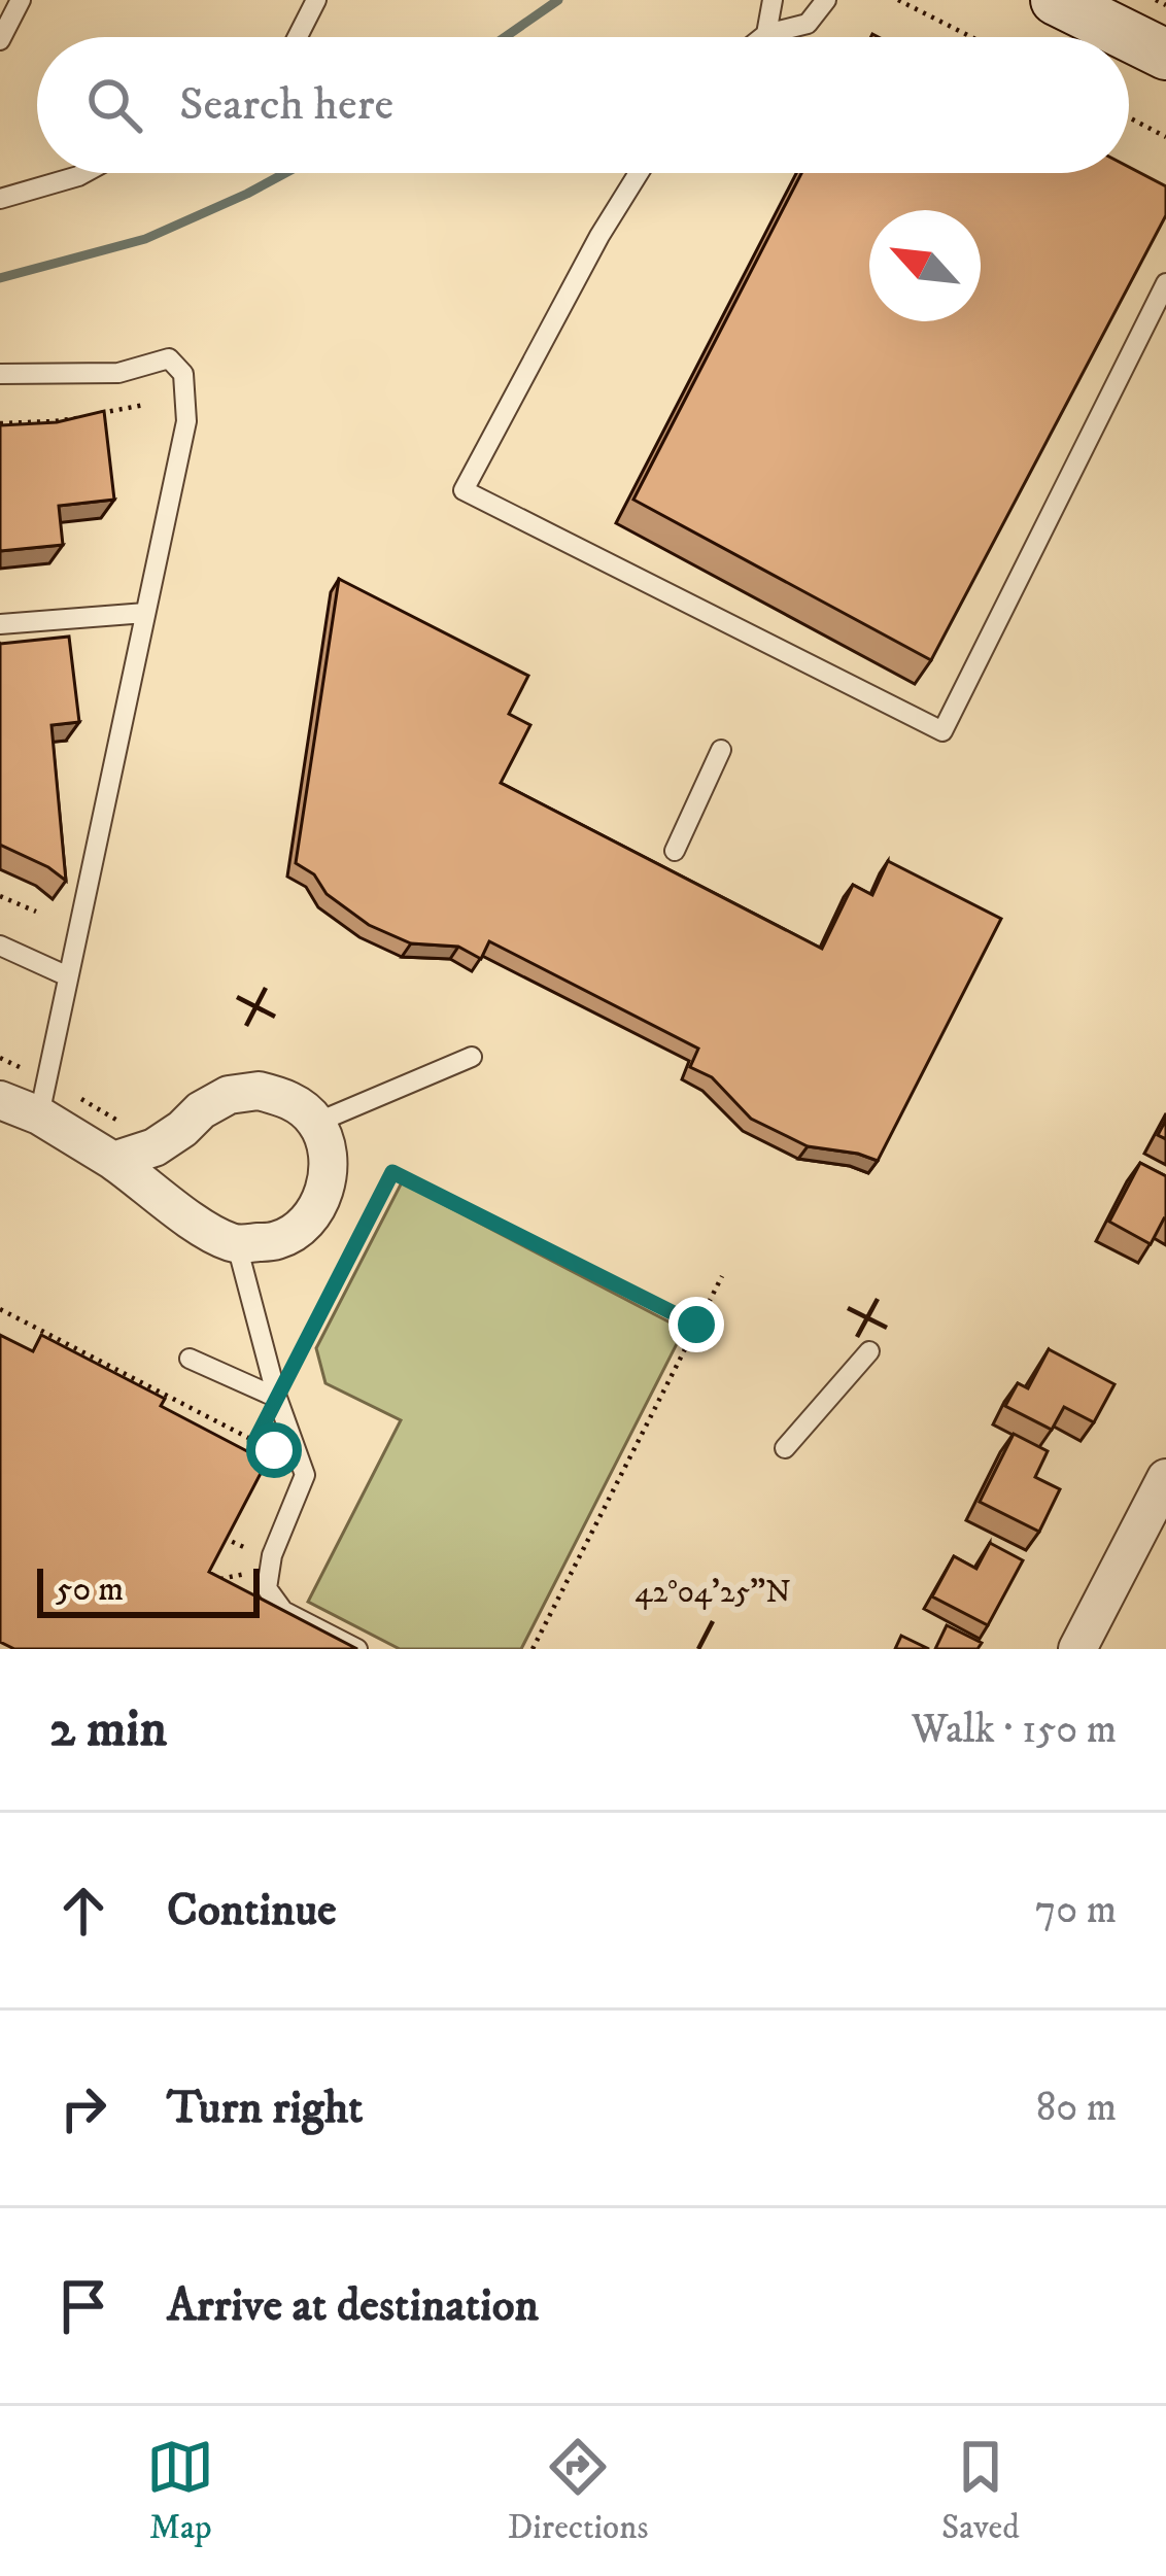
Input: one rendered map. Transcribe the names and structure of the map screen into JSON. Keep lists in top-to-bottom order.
{
  "scale_bar": "50 m",
  "north": "top left",
  "page": {
    "search": "Search here",
    "scale": "50 m",
    "heading": ["2 min", "Walk · 150 m"],
    "list": [
      ["Continue", "70 m"],
      ["Turn right", "80 m"],
      "Arrive at destination"
    ],
    "nav": ["Map", "Directions", "Saved"]
  },
  "coordinates": ["42°04'25\"N"]
}
